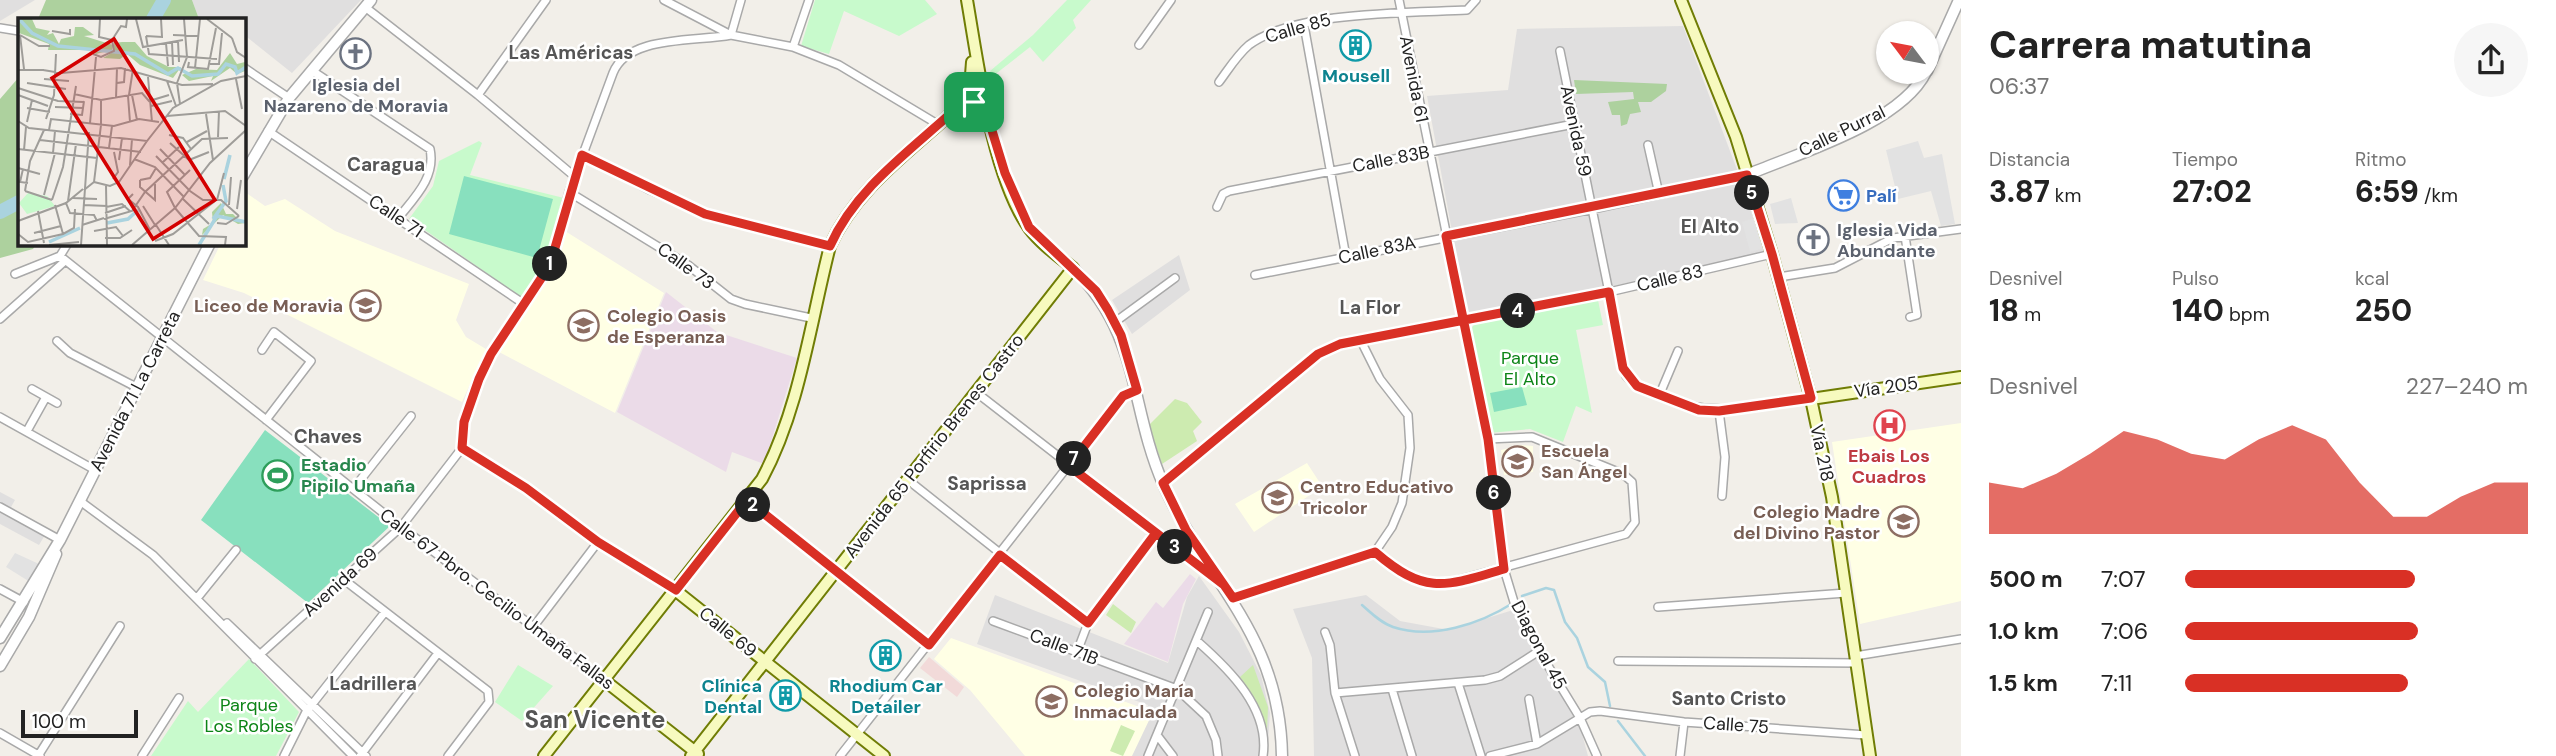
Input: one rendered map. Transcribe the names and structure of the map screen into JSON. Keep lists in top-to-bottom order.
{
  "streets": {
    "main road": [
      "Vía 205",
      "Avenida 65 Porfirio Brenes Castro",
      "Vía 218",
      "Calle 67 Pbro. Cecilio Umaña Fallas",
      "Calle 69"
    ],
    "street": [
      "Calle 85",
      "Avenida 61",
      "Avenida 59",
      "Calle Purral",
      "Calle 83B",
      "Calle 71",
      "Calle 83A",
      "Calle 73",
      "Calle 83",
      "Avenida 71 La Carreta",
      "Avenida 69",
      "Diagonal 45",
      "Calle 71B",
      "Calle 75"
    ]
  },
  "crossings": [
    ["Calle 85", "Avenida 61"],
    ["Avenida 61", "Calle 83B"],
    ["Avenida 61", "Calle 83A"],
    ["Avenida 61", "Calle 83"],
    ["Avenida 61", "Diagonal 45"],
    ["Avenida 59", "Calle 83B"],
    ["Avenida 59", "Calle 83A"],
    ["Avenida 59", "Calle 83"],
    ["Calle Purral", "Calle 83A"],
    ["Calle Purral", "Vía 218"],
    ["Calle 71", "Avenida 69"],
    ["Calle 83A", "Vía 218"],
    ["Calle 73", "Avenida 69"],
    ["Calle 83", "Vía 218"],
    ["Calle 83", "Diagonal 45"],
    ["Vía 205", "Vía 218"],
    ["Avenida 71 La Carreta", "Calle 67 Pbro. Cecilio Umaña Fallas"],
    ["Avenida 65 Porfirio Brenes Castro", "Calle 67 Pbro. Cecilio Umaña Fallas"],
    ["Avenida 65 Porfirio Brenes Castro", "Calle 69"],
    ["Vía 218", "Calle 75"],
    ["Avenida 69", "Calle 67 Pbro. Cecilio Umaña Fallas"],
    ["Avenida 69", "Calle 69"],
    ["Diagonal 45", "Calle 75"]
  ],
  "districts": [
    "Las Américas",
    "Caragua",
    "El Alto",
    "La Flor",
    "Chaves",
    "Saprissa",
    "Ladrillera",
    "Santo Cristo",
    "San Vicente"
  ],
  "parks": ["Parque El Alto", "Parque Los Robles"],
  "places": {
    "building": ["Mousell", "Rhodium Car Detailer", "Clínica Dental"],
    "church": ["Iglesia del Nazareno de Moravia", "Iglesia Vida Abundante"],
    "supermarket": ["Palí"],
    "school or university": [
      "Liceo de Moravia",
      "Colegio Oasis de Esperanza",
      "Escuela San Ángel",
      "Centro Educativo Tricolor",
      "Colegio Madre del Divino Pastor",
      "Colegio María Inmaculada"
    ],
    "hospital": ["Ebais Los Cuadros"],
    "sports": ["Estadio Pipilo Umaña"]
  },
  "scale_bar": "100 m",
  "north": "top left",
  "page": {
    "heading": ["Carrera matutina", "06:37"],
    "stats": [
      ["Distancia", "3.87 km"],
      ["Tiempo", "27:02"],
      ["Ritmo", "6:59 /km"],
      ["Desnivel", "18 m"],
      ["Pulso", "140 bpm"],
      ["kcal", "250"]
    ],
    "pins": [
      "5",
      "1",
      "4",
      "7",
      "6",
      "2",
      "3"
    ],
    "chart": ["Desnivel", "227–240 m"],
    "list": [
      {
        "name": "500 m",
        "note": "7:07"
      },
      {
        "name": "1.0 km",
        "note": "7:06"
      },
      {
        "name": "1.5 km",
        "note": "7:11"
      }
    ],
    "scale": "100 m"
  }
}
